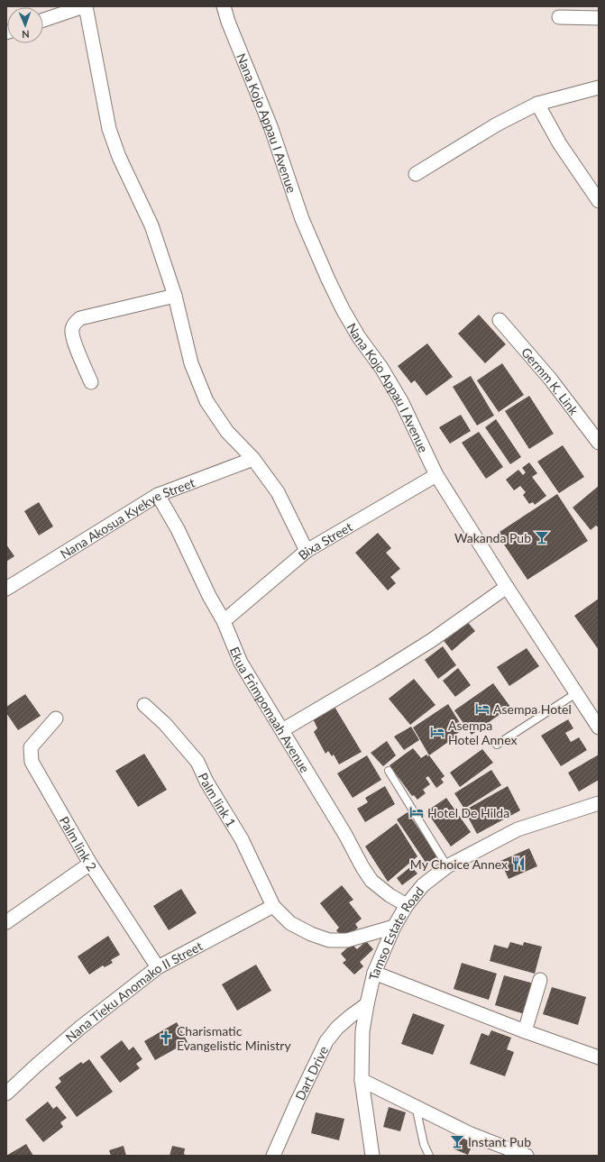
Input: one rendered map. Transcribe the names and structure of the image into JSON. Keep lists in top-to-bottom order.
{
  "streets": {
    "street": [
      "Nana Kojo Appau I Avenue",
      "Germm K. Link",
      "Nana Akosua Kyekye Street",
      "Bixa Street",
      "Ekua Frimpomaah Avenue",
      "Palm link 1",
      "Palm link 2",
      "Tamso Estate Road",
      "Nana Tieku Anomako II Street",
      "Dart Drive"
    ]
  },
  "crossings": [
    ["Nana Kojo Appau I Avenue", "Bixa Street"],
    ["Nana Akosua Kyekye Street", "Ekua Frimpomaah Avenue"],
    ["Bixa Street", "Ekua Frimpomaah Avenue"],
    ["Ekua Frimpomaah Avenue", "Tamso Estate Road"],
    ["Palm link 1", "Tamso Estate Road"],
    ["Palm link 1", "Nana Tieku Anomako II Street"],
    ["Palm link 2", "Nana Tieku Anomako II Street"],
    ["Tamso Estate Road", "Dart Drive"]
  ],
  "places": {
    "bar": ["Wakanda Pub", "Instant Pub"],
    "hotel": ["Asempa Hotel", "Asempa Hotel Annex", "Hotel De Hilda"],
    "restaurant": ["My Choice Annex"],
    "church": ["Charismatic Evangelistic Ministry"]
  },
  "north": "bottom"
}
